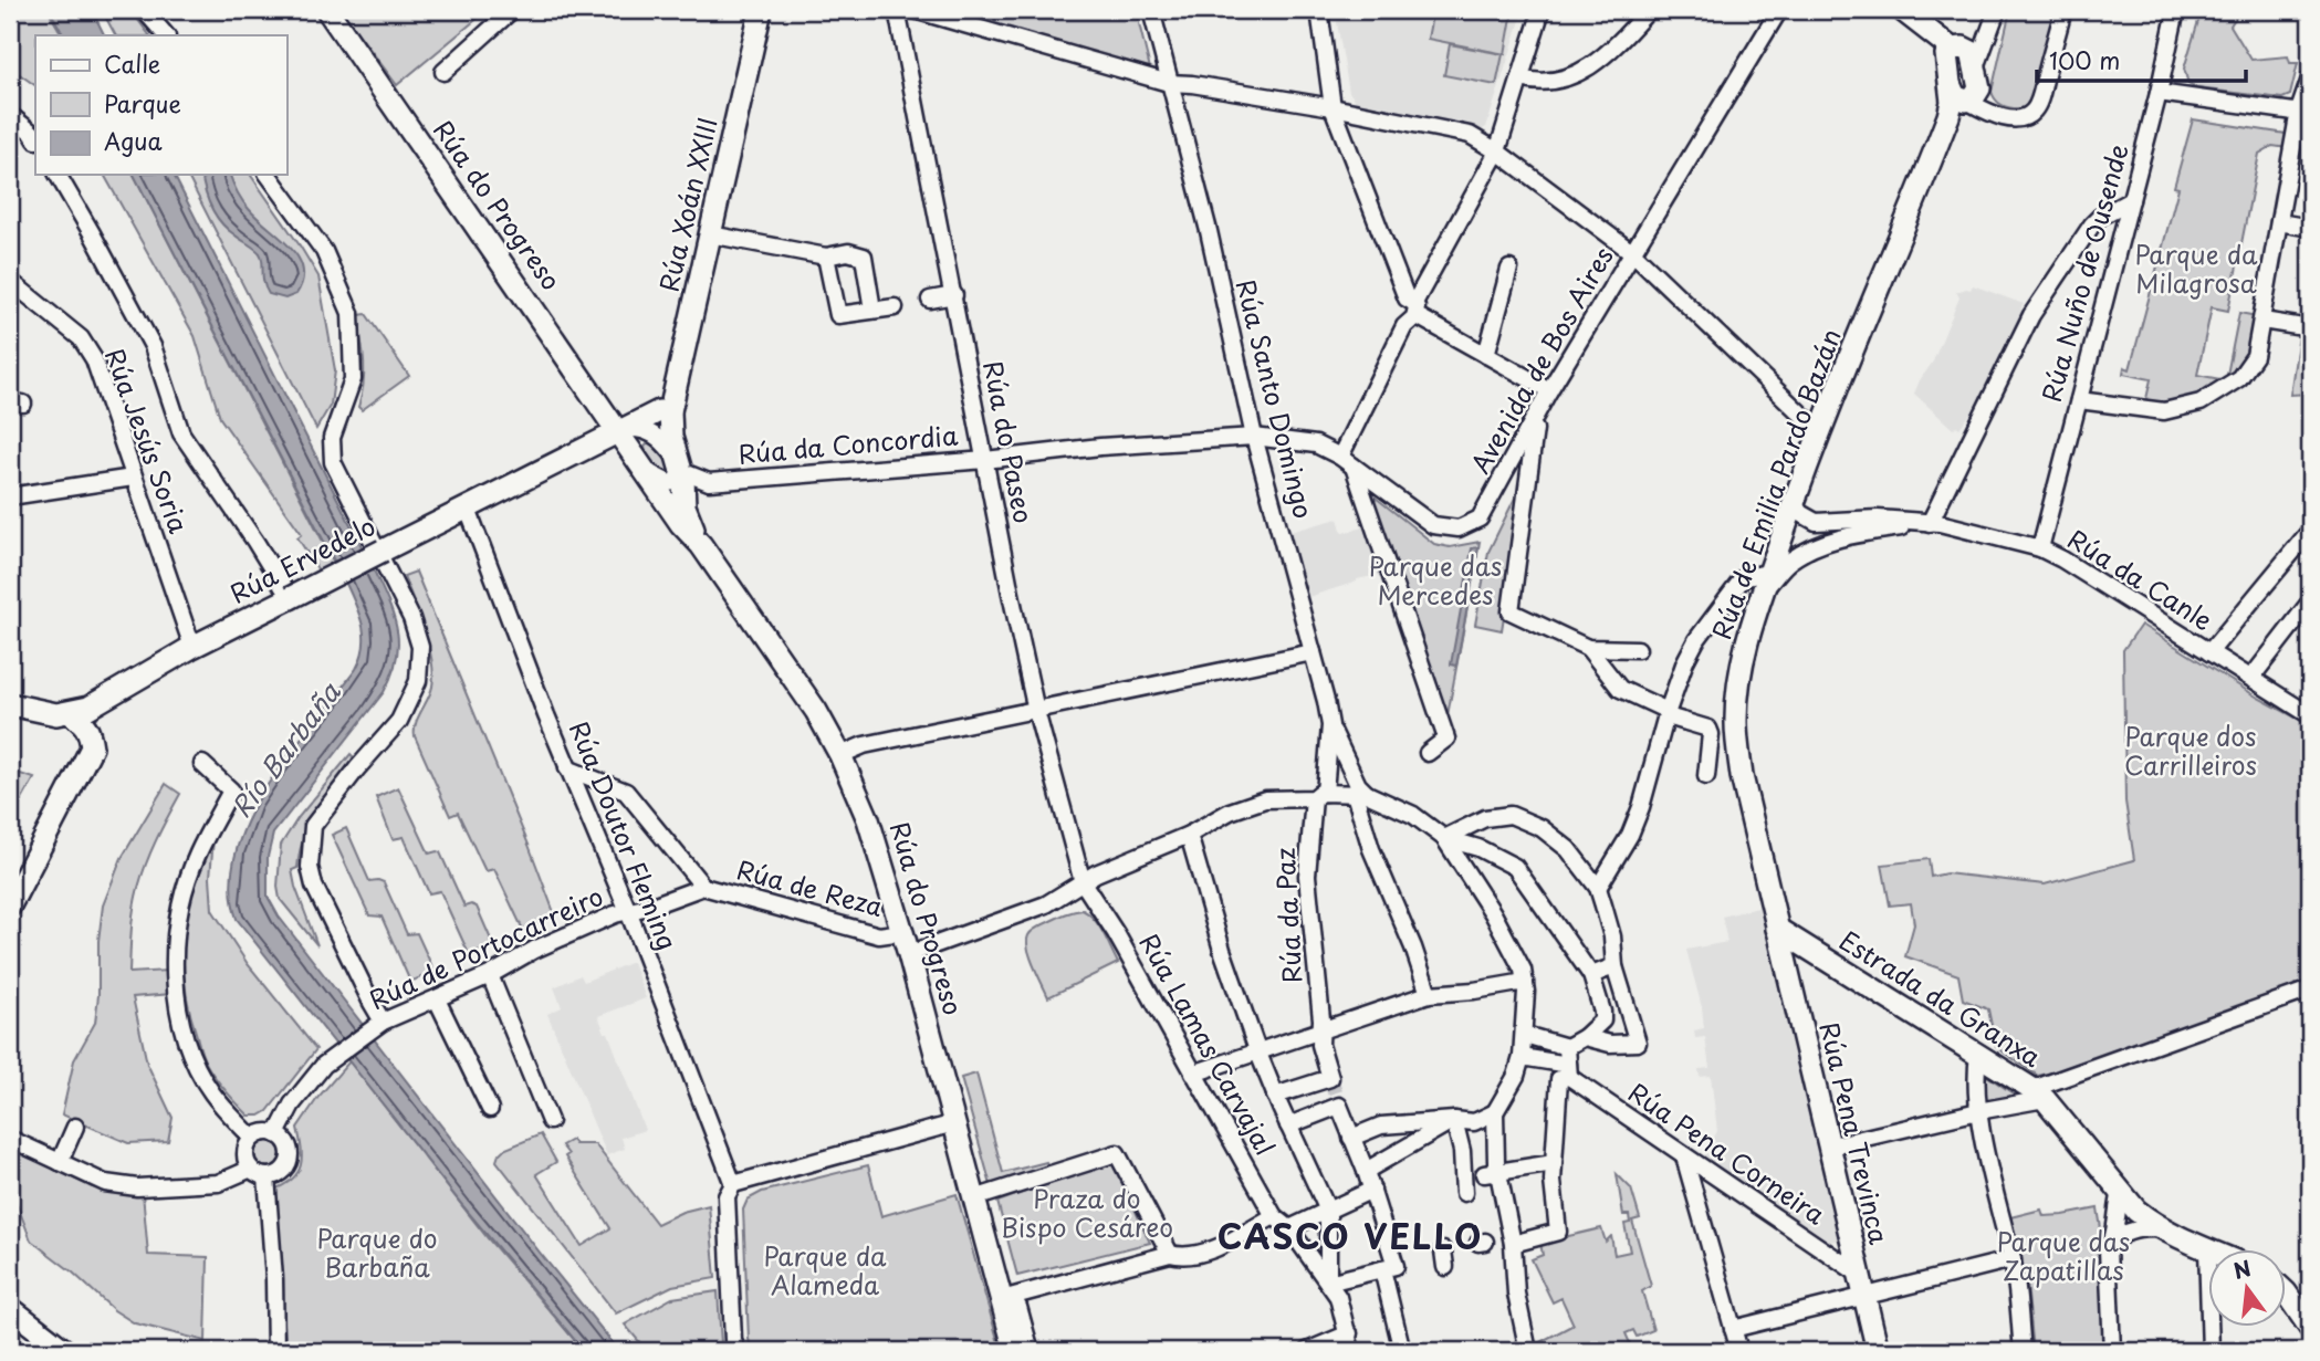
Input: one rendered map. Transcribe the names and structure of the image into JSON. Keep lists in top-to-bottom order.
{
  "streets": {
    "street": [
      "Rúa Xoán XXIII",
      "Rúa do Progreso",
      "Rúa Nuño de Ousende",
      "Avenida de Bos Aires",
      "Rúa Santo Domingo",
      "Rúa Jesús Soria",
      "Rúa do Paseo",
      "Rúa da Concordia",
      "Rúa de Emilia Pardo Bazán",
      "Rúa Ervedelo",
      "Rúa da Canle",
      "Rúa Doutor Fleming",
      "Rúa de Reza",
      "Rúa da Paz",
      "Rúa de Portocarreiro",
      "Estrada da Granxa",
      "Rúa Lamas Carvajal",
      "Rúa Pena Trevinca",
      "Rúa Pena Corneira"
    ]
  },
  "crossings": [
    ["Rúa Xoán XXIII", "Rúa do Progreso"],
    ["Rúa Xoán XXIII", "Rúa da Concordia"],
    ["Rúa do Progreso", "Rúa da Concordia"],
    ["Rúa do Progreso", "Rúa Ervedelo"],
    ["Rúa do Progreso", "Rúa de Reza"],
    ["Rúa Nuño de Ousende", "Rúa da Canle"],
    ["Avenida de Bos Aires", "Rúa Santo Domingo"],
    ["Avenida de Bos Aires", "Rúa da Concordia"],
    ["Rúa Santo Domingo", "Rúa da Concordia"],
    ["Rúa Santo Domingo", "Rúa da Paz"],
    ["Rúa Jesús Soria", "Rúa Ervedelo"],
    ["Rúa do Paseo", "Rúa da Concordia"],
    ["Rúa do Paseo", "Rúa Lamas Carvajal"],
    ["Rúa de Emilia Pardo Bazán", "Rúa da Canle"],
    ["Rúa de Emilia Pardo Bazán", "Estrada da Granxa"],
    ["Rúa de Emilia Pardo Bazán", "Rúa Pena Trevinca"],
    ["Rúa Ervedelo", "Rúa Doutor Fleming"],
    ["Rúa Doutor Fleming", "Rúa de Reza"],
    ["Rúa Doutor Fleming", "Rúa de Portocarreiro"],
    ["Rúa de Reza", "Rúa de Portocarreiro"],
    ["Estrada da Granxa", "Rúa Pena Trevinca"],
    ["Rúa Pena Trevinca", "Rúa Pena Corneira"]
  ],
  "districts": ["CASCO VELLO"],
  "water": ["Río Barbaña"],
  "parks": [
    "Parque da Milagrosa",
    "Parque das Mercedes",
    "Parque dos Carrilleiros",
    "Praza do Bispo Cesáreo",
    "Parque do Barbaña",
    "Parque das Zapatillas",
    "Parque da Alameda"
  ],
  "legend": ["Calle", "Parque", "Agua"],
  "scale_bar": "100 m",
  "north": "top"
}
